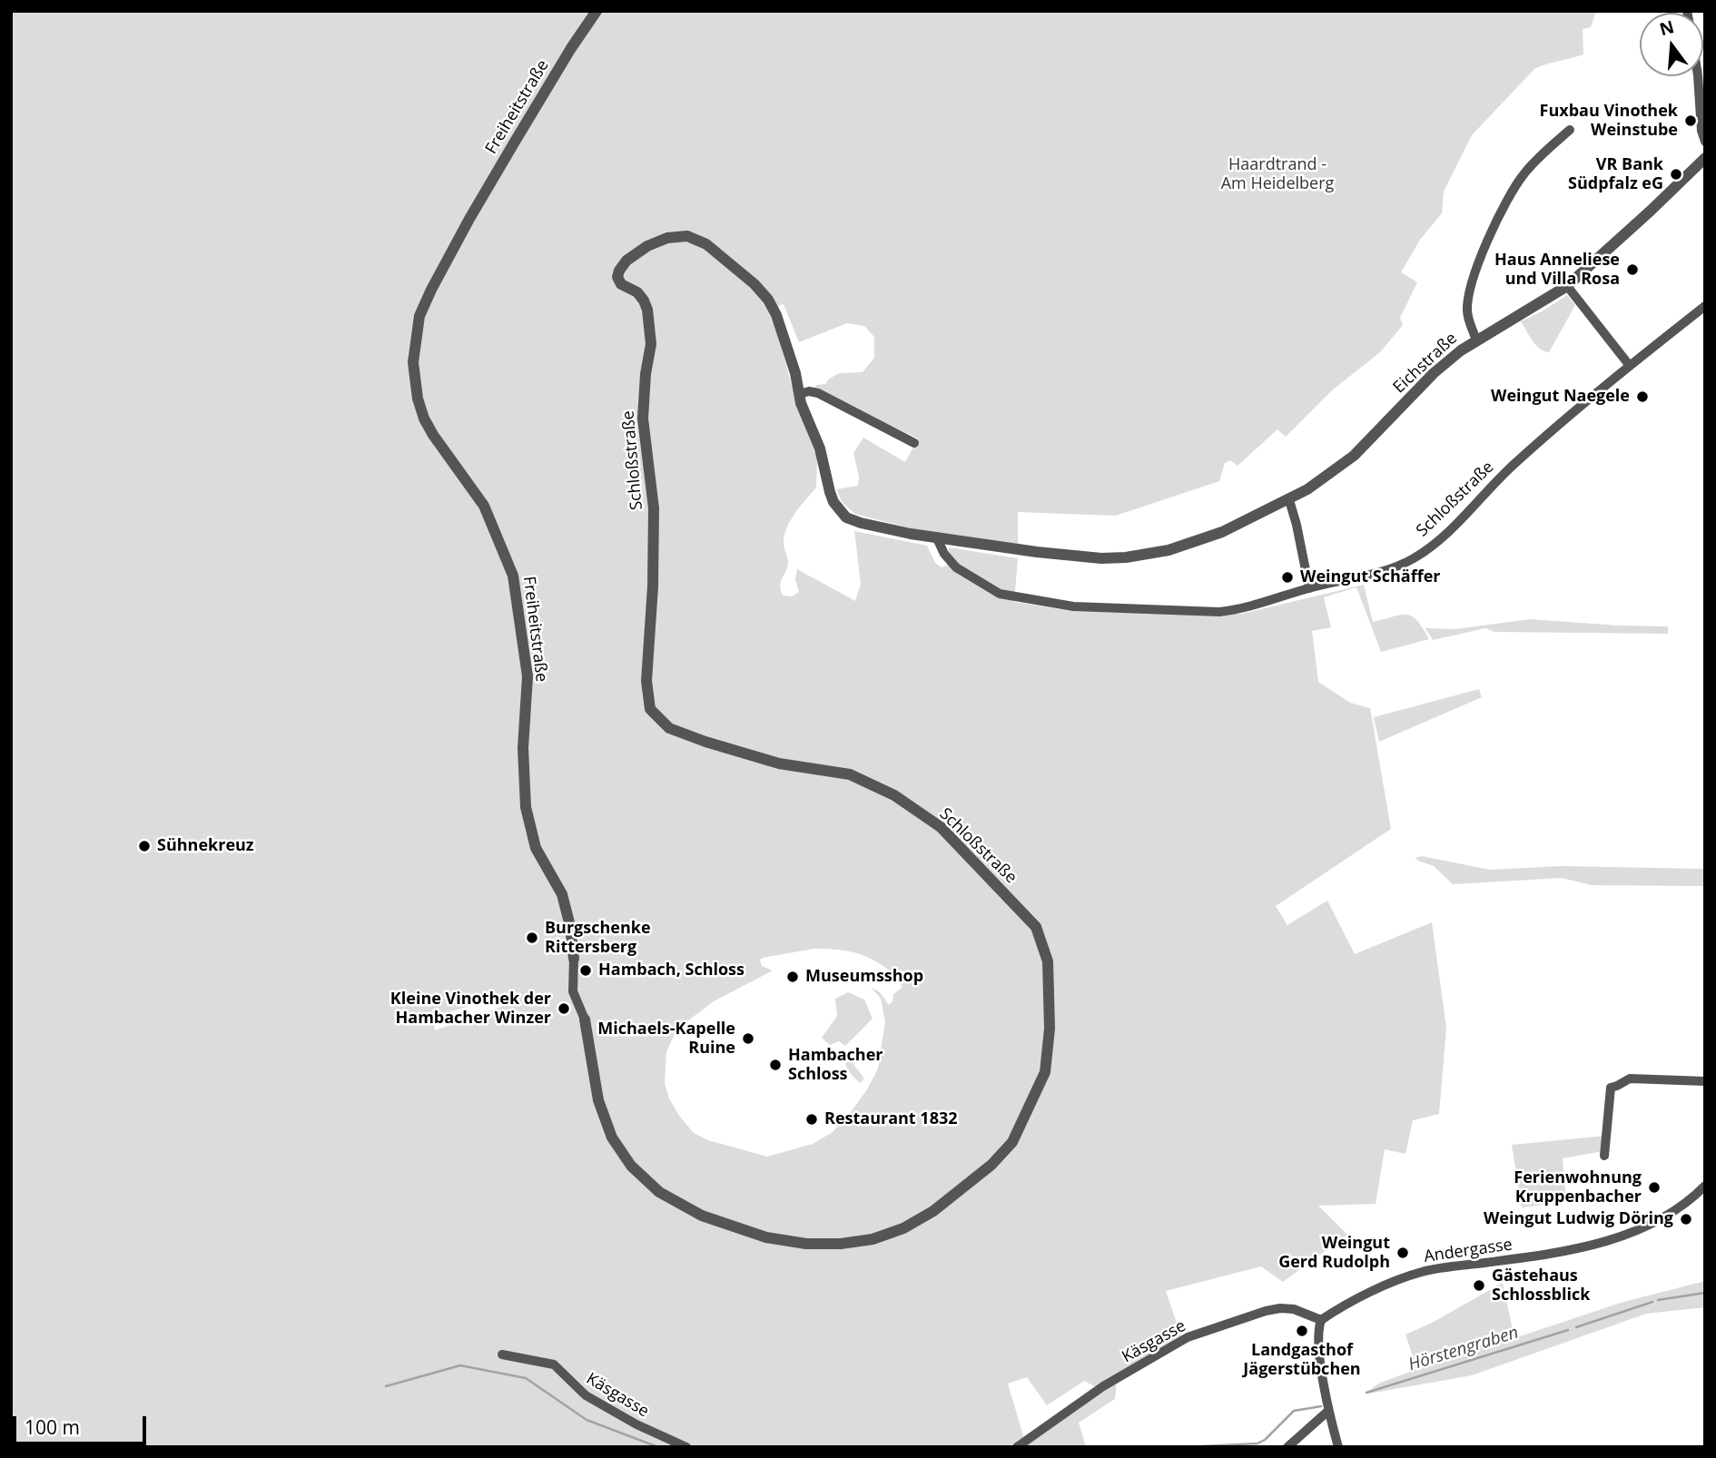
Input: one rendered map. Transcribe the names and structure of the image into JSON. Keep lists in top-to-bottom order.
{
  "streets": {
    "street": [
      "Freiheitstraße",
      "Eichstraße",
      "Schloßstraße",
      "Andergasse",
      "Käsgasse"
    ]
  },
  "crossings": [
    ["Freiheitstraße", "Schloßstraße"],
    ["Eichstraße", "Schloßstraße"],
    ["Andergasse", "Käsgasse"]
  ],
  "water": ["Hörstengraben"],
  "parks": ["Haardtrand - Am Heidelberg"],
  "places": [
    "Fuxbau Vinothek Weinstube",
    "VR Bank Südpfalz eG",
    "Haus Anneliese und Villa Rosa",
    "Weingut Naegele",
    "Weingut Schäffer",
    "Sühnekreuz",
    "Burgschenke Rittersberg",
    "Hambach, Schloss",
    "Museumsshop",
    "Kleine Vinothek der Hambacher Winzer",
    "Michaels-Kapelle Ruine",
    "Hambacher Schloss",
    "Restaurant 1832",
    "Ferienwohnung Kruppenbacher",
    "Weingut Ludwig Döring",
    "Weingut Gerd Rudolph",
    "Gästehaus Schlossblick",
    "Landgasthof Jägerstübchen"
  ],
  "scale_bar": "100 m",
  "north": "top"
}
